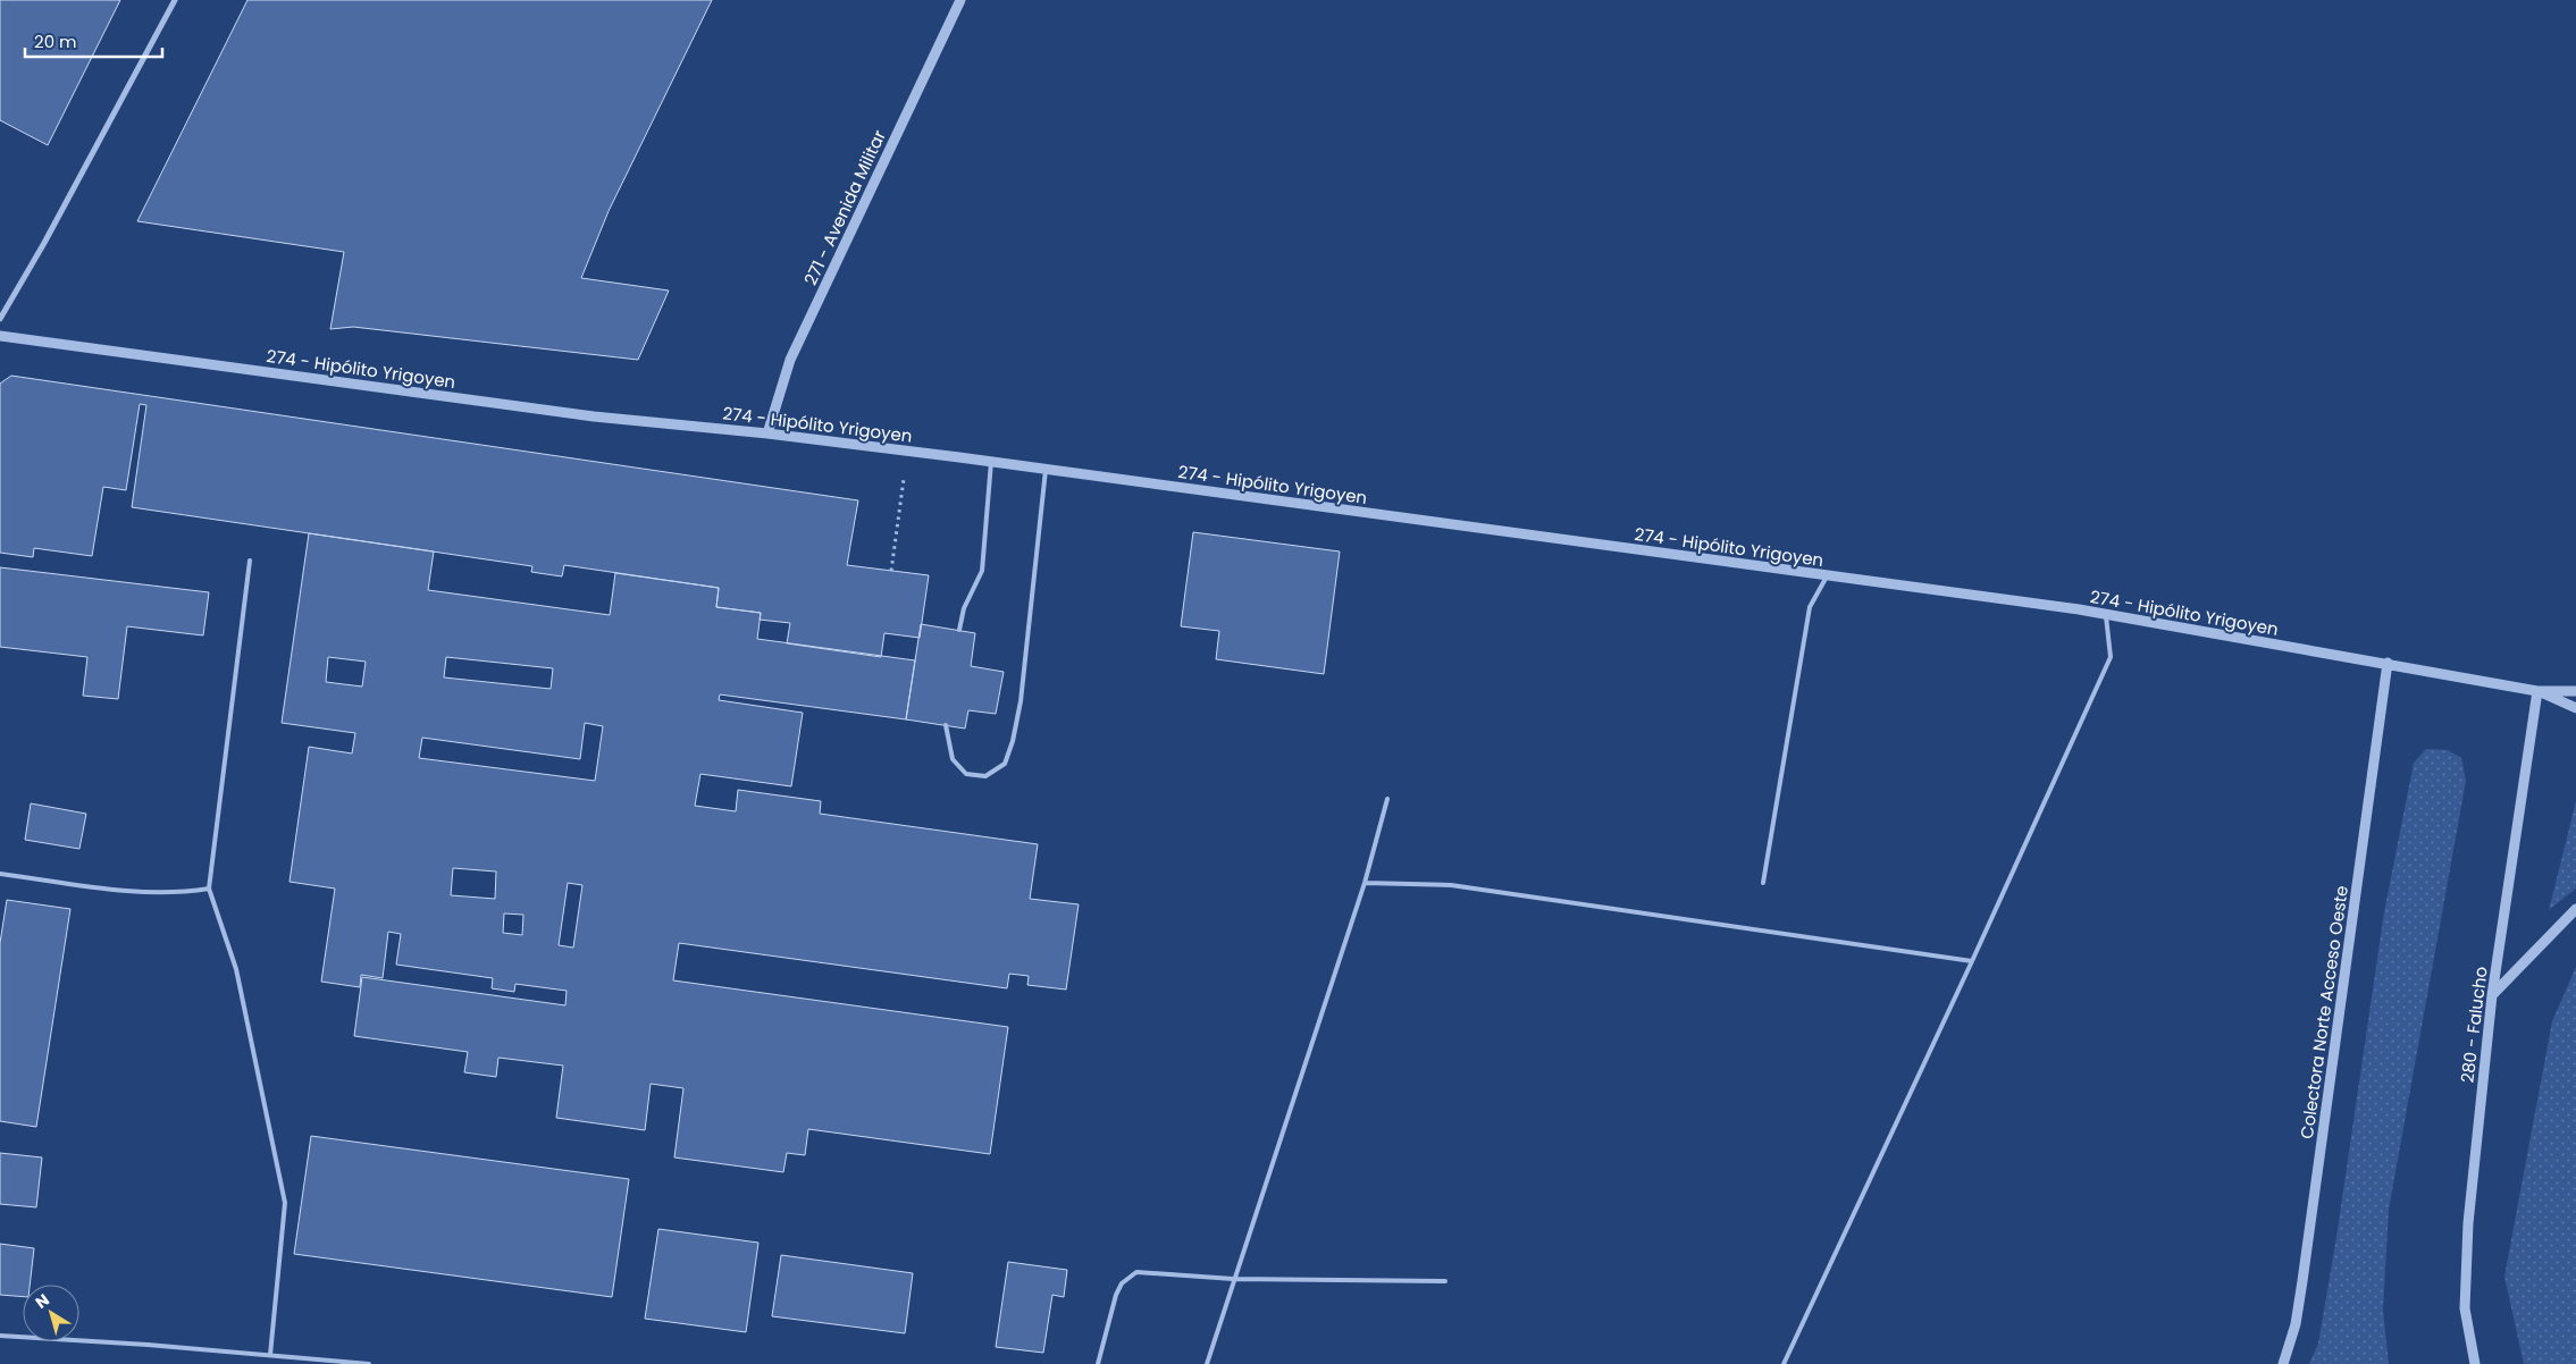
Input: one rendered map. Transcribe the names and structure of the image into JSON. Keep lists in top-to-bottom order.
{
  "streets": {
    "street": [
      "271 - Avenida Militar",
      "274 - Hipólito Yrigoyen",
      "Colectora Norte Acceso Oeste",
      "280 - Falucho"
    ]
  },
  "crossings": [
    ["271 - Avenida Militar", "274 - Hipólito Yrigoyen"],
    ["274 - Hipólito Yrigoyen", "Colectora Norte Acceso Oeste"],
    ["274 - Hipólito Yrigoyen", "280 - Falucho"]
  ],
  "scale_bar": "20 m",
  "north": "top left"
}
